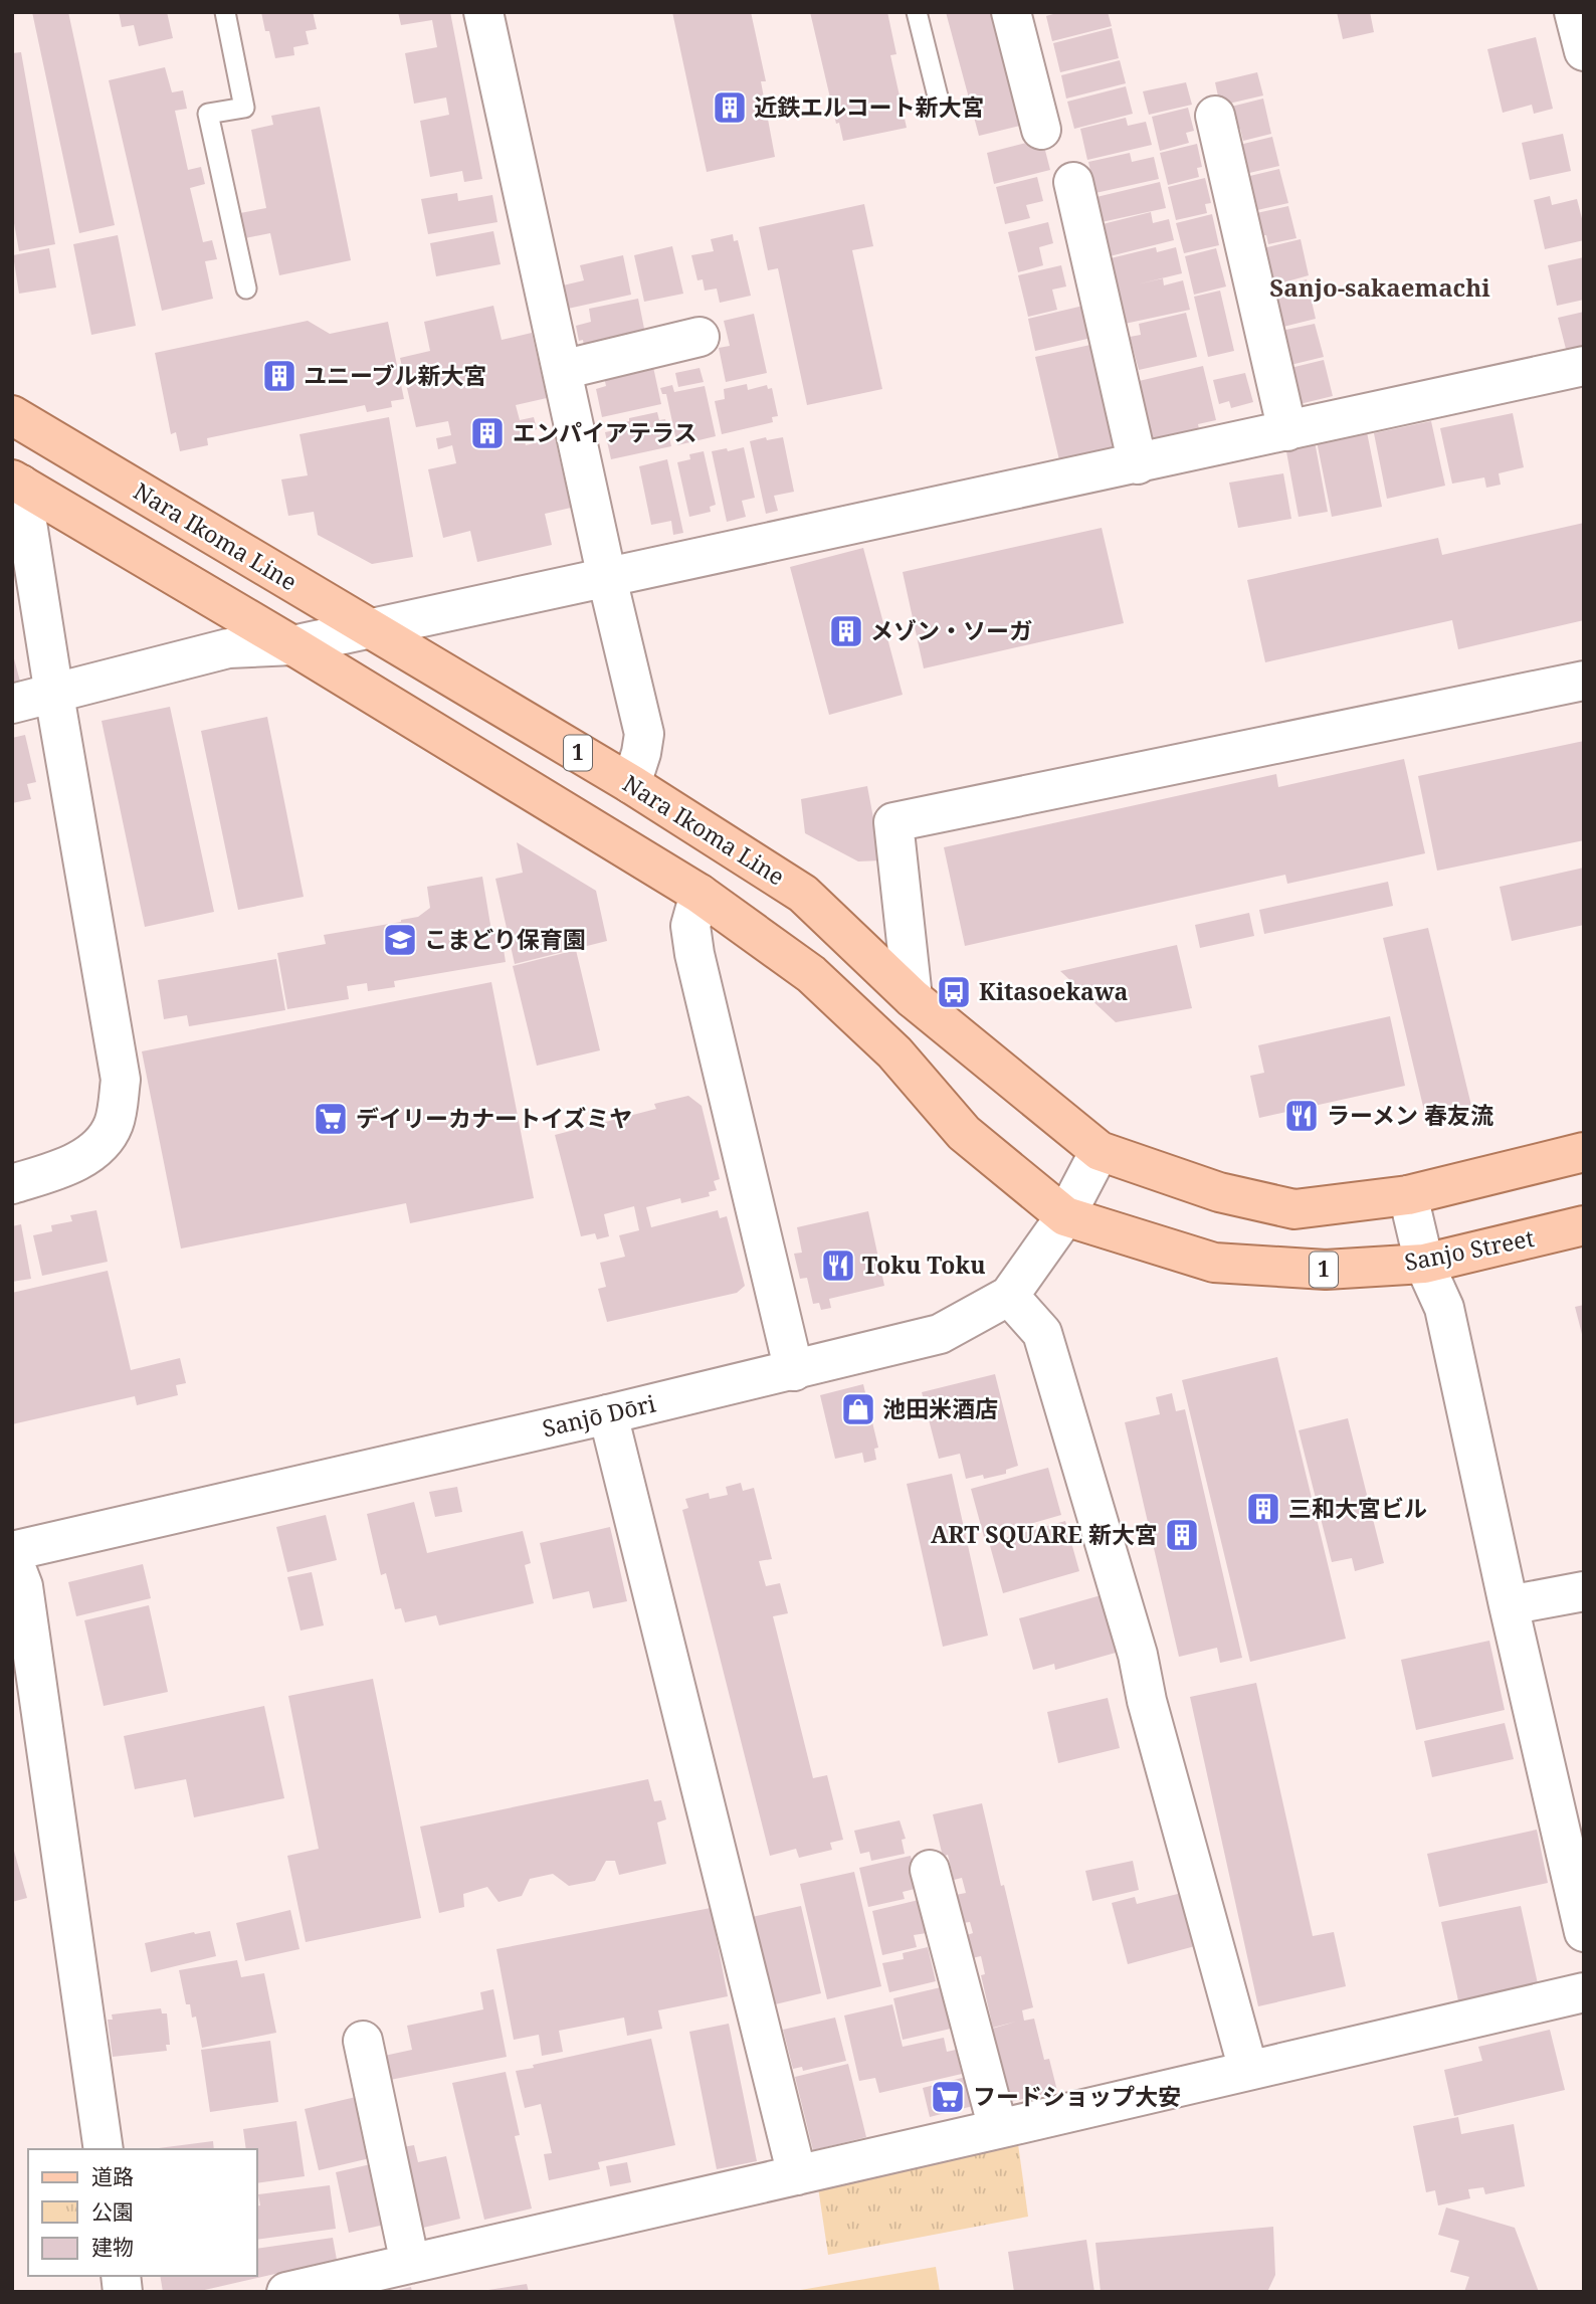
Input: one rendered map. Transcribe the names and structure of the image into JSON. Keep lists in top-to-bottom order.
{
  "streets": {
    "main road": ["Nara Ikoma Line", "1", "Sanjo Street"],
    "street": ["Sanjō Dōri"]
  },
  "crossings": [
    ["Nara Ikoma Line", "1"],
    ["Nara Ikoma Line", "Sanjō Dōri"],
    ["1", "Sanjo Street"],
    ["1", "Sanjō Dōri"],
    ["Sanjo Street", "Sanjō Dōri"]
  ],
  "districts": ["Sanjo-sakaemachi"],
  "places": {
    "building": [
      "近鉄エルコート新大宮",
      "ユニーブル新大宮",
      "エンパイアテラス",
      "メゾン・ソーガ",
      "三和大宮ビル",
      "ART SQUARE 新大宮"
    ],
    "school or university": ["こまどり保育園"],
    "bus stop": ["Kitasoekawa"],
    "restaurant": ["ラーメン 春友流", "Toku Toku"],
    "supermarket": ["デイリーカナートイズミヤ", "フードショップ大安"],
    "shop": ["池田米酒店"]
  },
  "legend": ["道路", "公園", "建物"]
}
